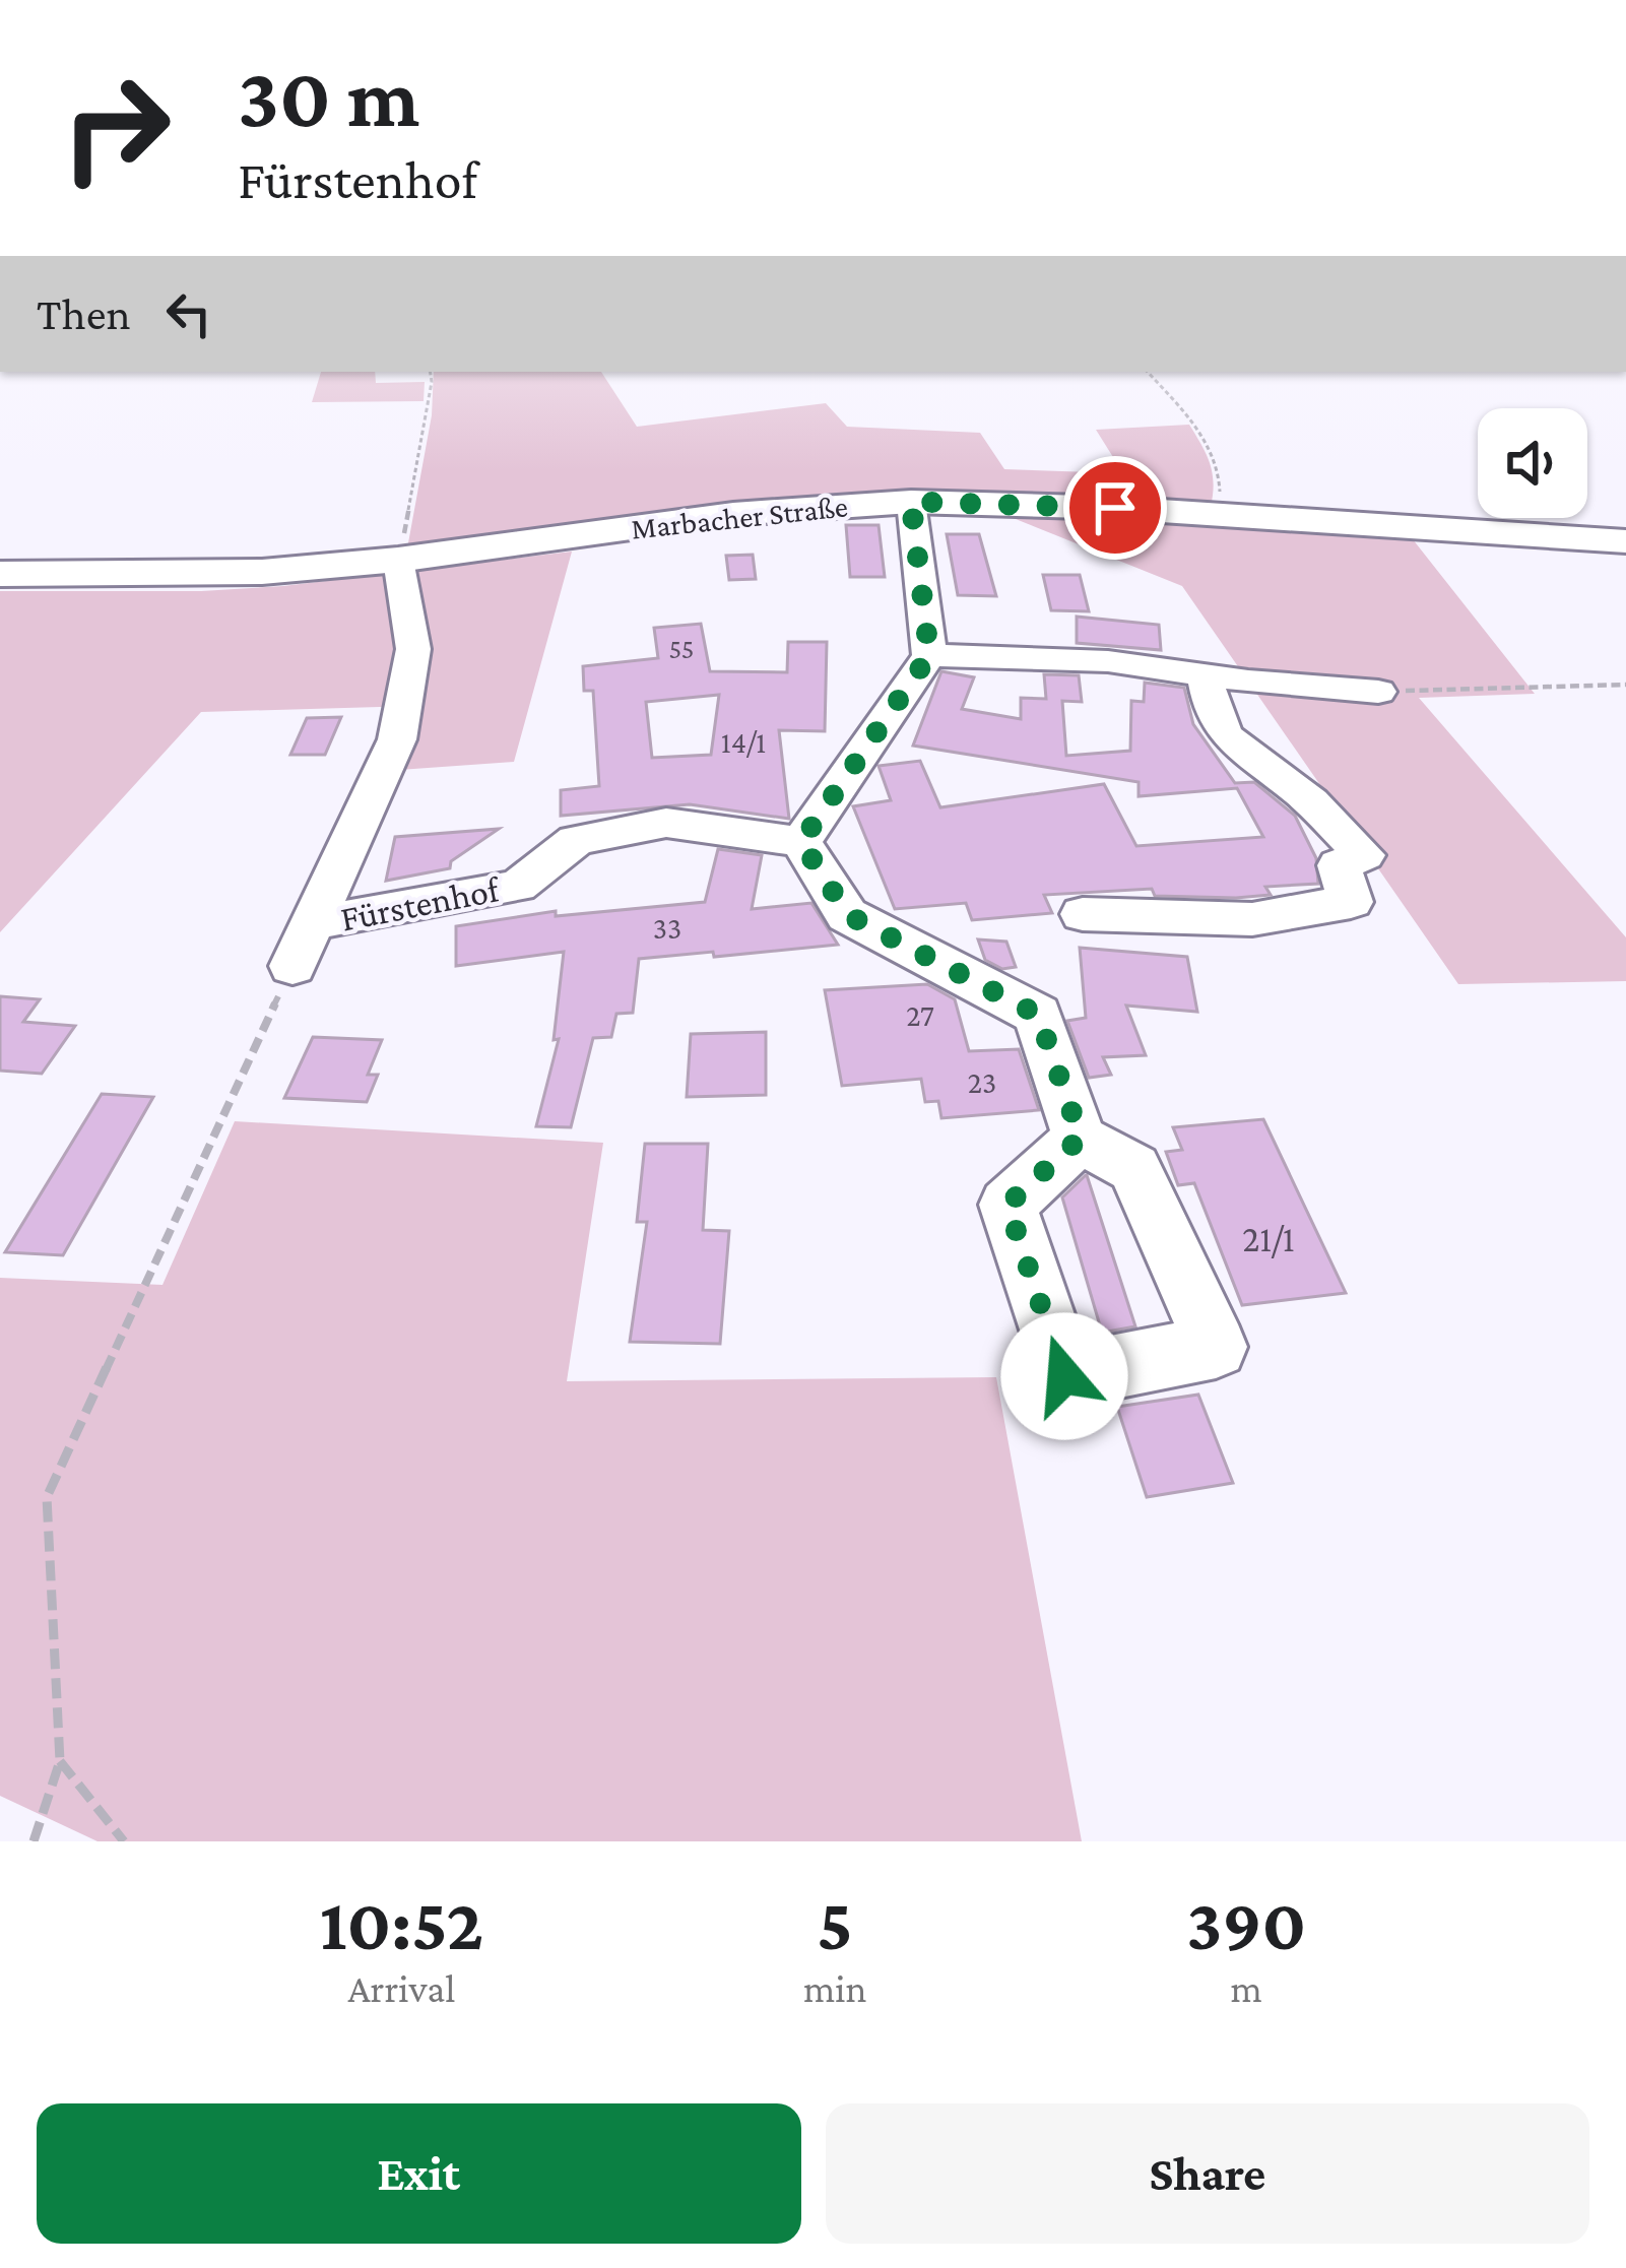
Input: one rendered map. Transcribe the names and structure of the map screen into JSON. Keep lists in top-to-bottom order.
{
  "streets": {
    "main road": ["Marbacher Straße"],
    "street": ["Fürstenhof"]
  },
  "crossings": [
    ["Marbacher Straße", "Fürstenhof"]
  ],
  "house_numbers": [
    "55",
    "14/1",
    "33",
    "27",
    "23",
    "21/1"
  ],
  "page": {
    "turn": ["30 m", "Fürstenhof"],
    "then": "Then",
    "eta": [
      "10:52",
      "Arrival",
      "5",
      "min",
      "390",
      "m"
    ],
    "buttons": ["Exit", "Share"]
  }
}
